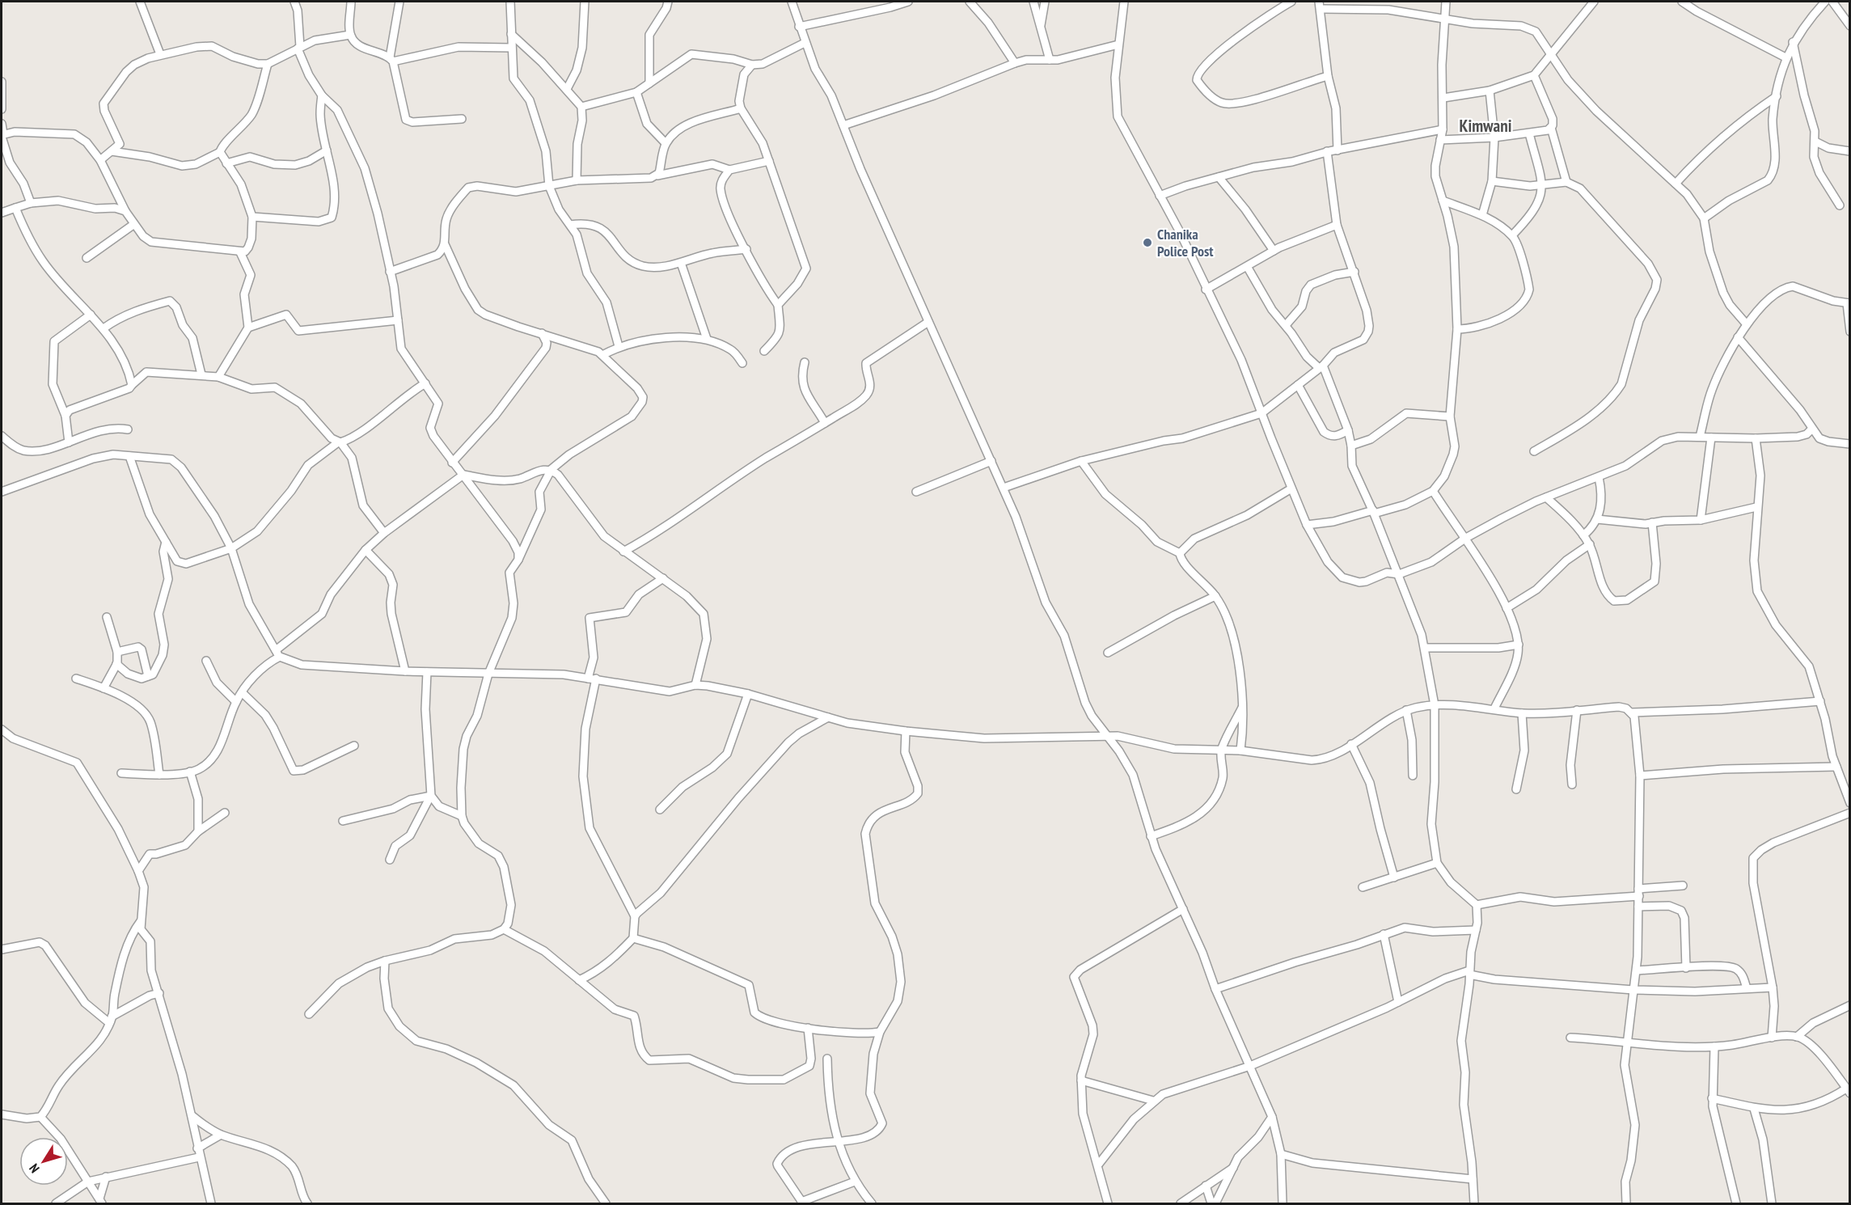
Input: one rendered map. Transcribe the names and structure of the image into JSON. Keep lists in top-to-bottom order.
{
  "districts": ["Kimwani"],
  "places": ["Chanika Police Post"],
  "north": "bottom left"
}
